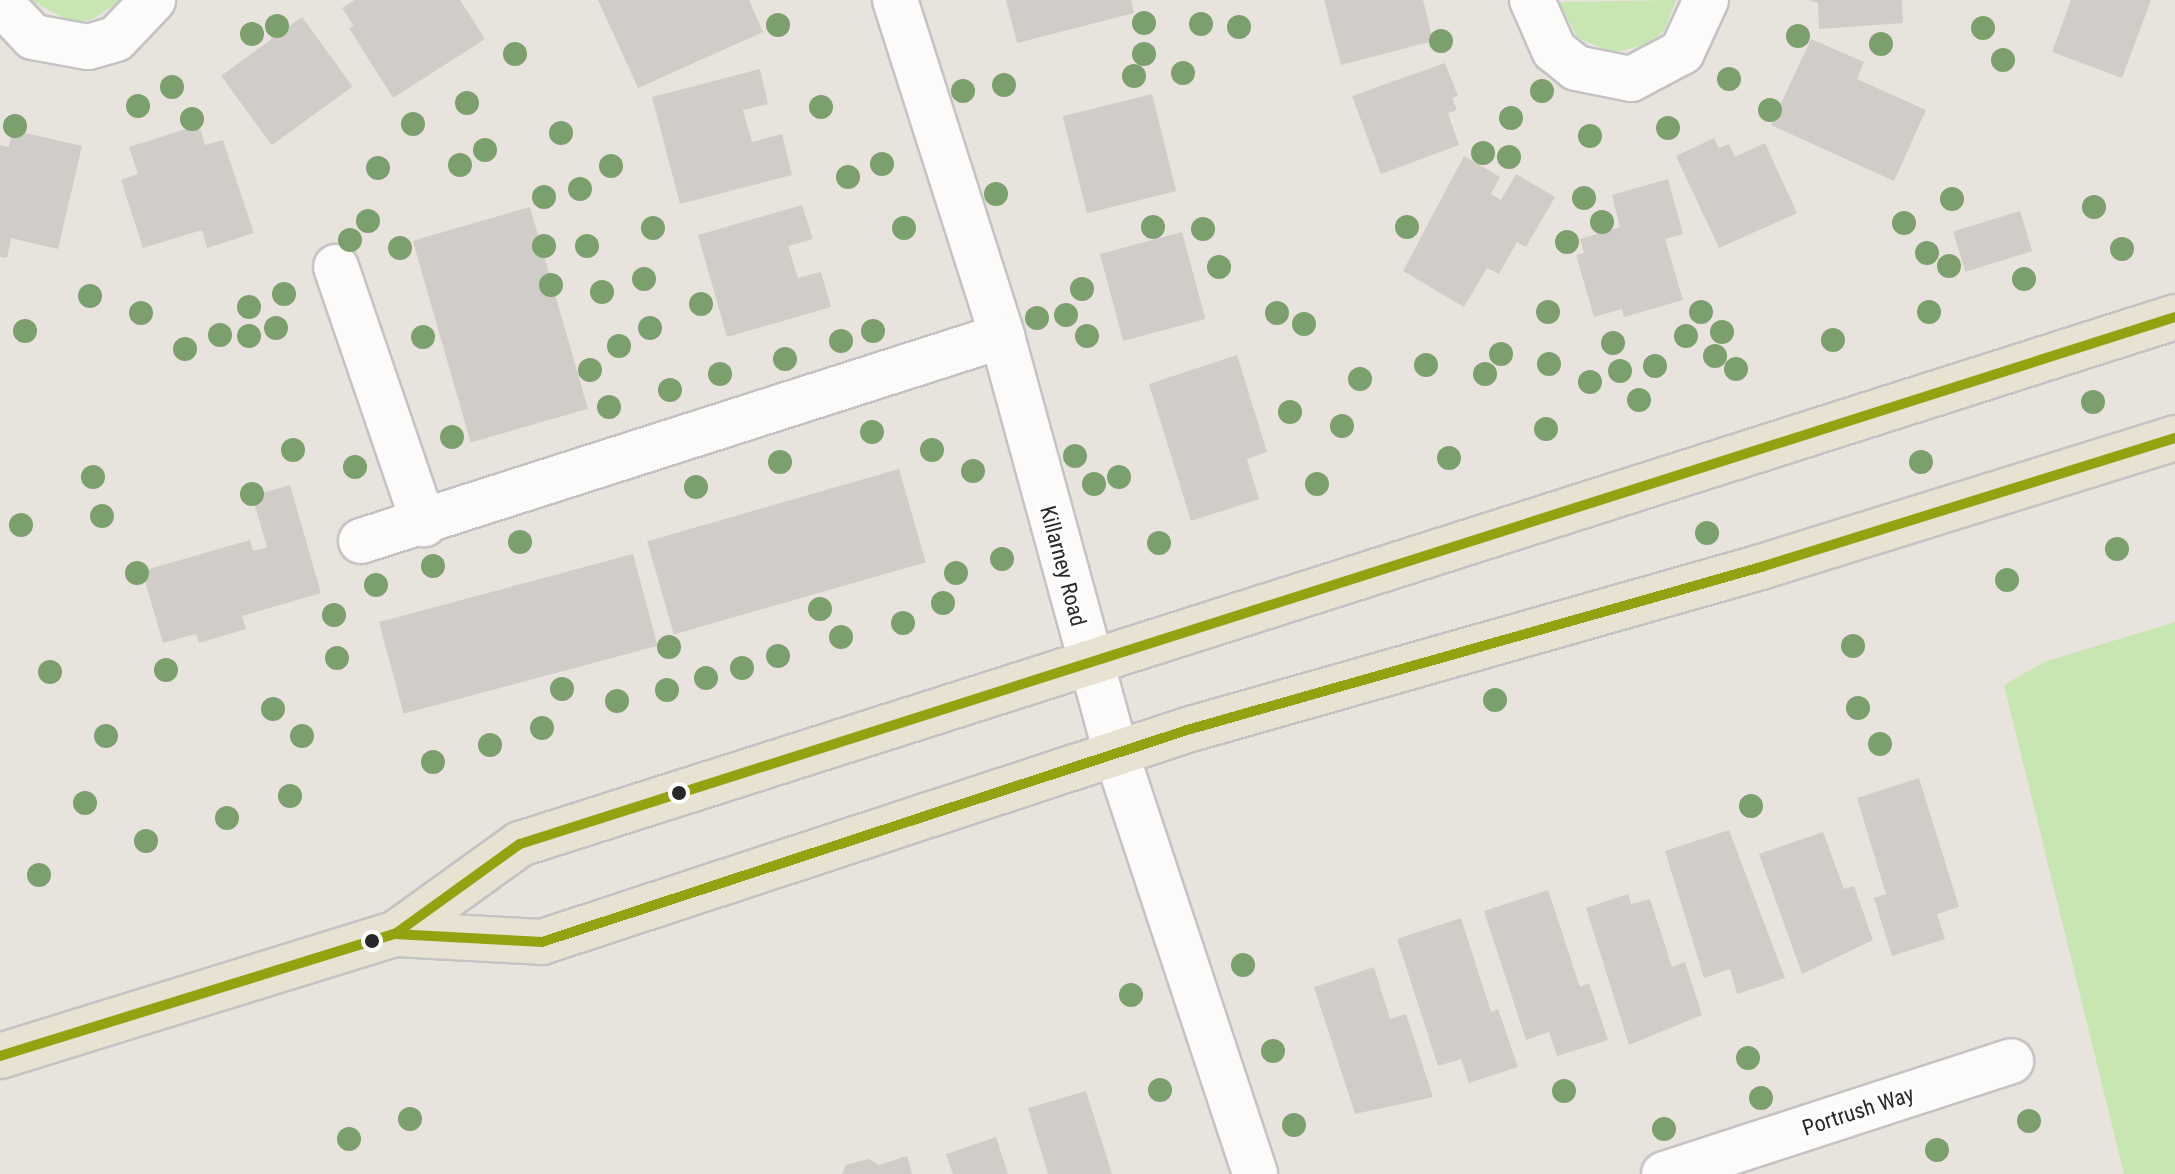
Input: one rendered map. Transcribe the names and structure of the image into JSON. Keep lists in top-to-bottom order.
{
  "streets": {
    "street": ["Killarney Road", "Portrush Way"]
  }
}
